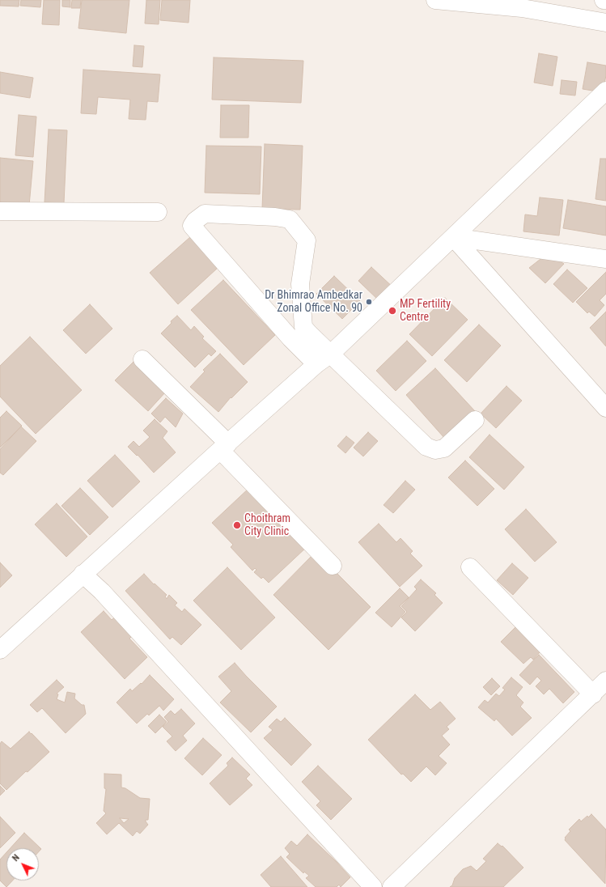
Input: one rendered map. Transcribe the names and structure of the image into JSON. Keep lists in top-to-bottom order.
{
  "places": ["Dr Bhimrao Ambedkar Zonal Office No. 90", "MP Fertility Centre", "Choithram City Clinic"],
  "north": "top left"
}
